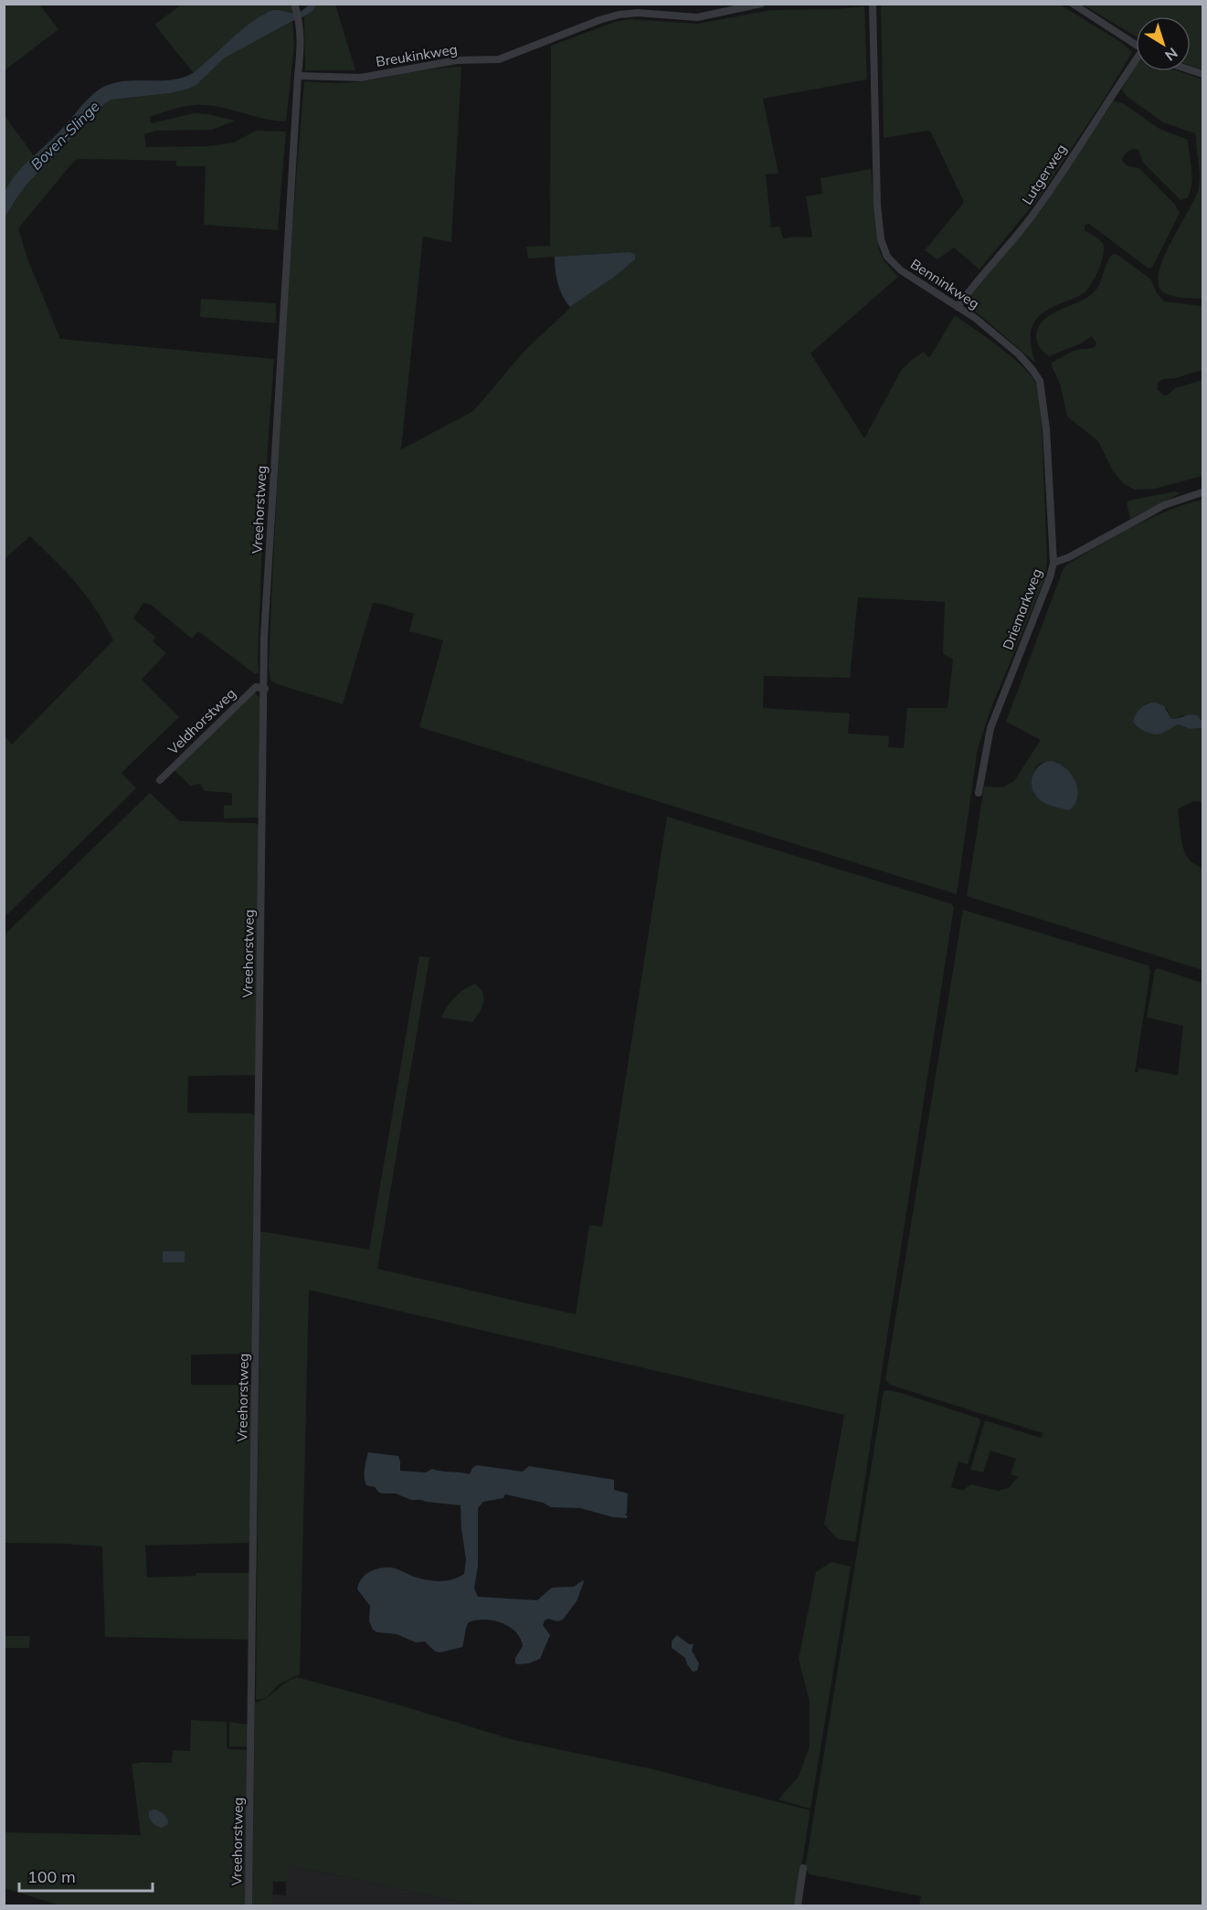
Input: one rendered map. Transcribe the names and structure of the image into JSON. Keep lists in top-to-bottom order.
{
  "streets": {
    "street": [
      "Breukinkweg",
      "Lutgerweg",
      "Benninkweg",
      "Vreehorstweg",
      "Driemarkweg",
      "Veldhorstweg"
    ]
  },
  "crossings": [
    ["Breukinkweg", "Vreehorstweg"],
    ["Lutgerweg", "Benninkweg"],
    ["Benninkweg", "Driemarkweg"],
    ["Vreehorstweg", "Veldhorstweg"]
  ],
  "water": ["Boven-Slinge"],
  "scale_bar": "100 m",
  "north": "bottom right"
}
